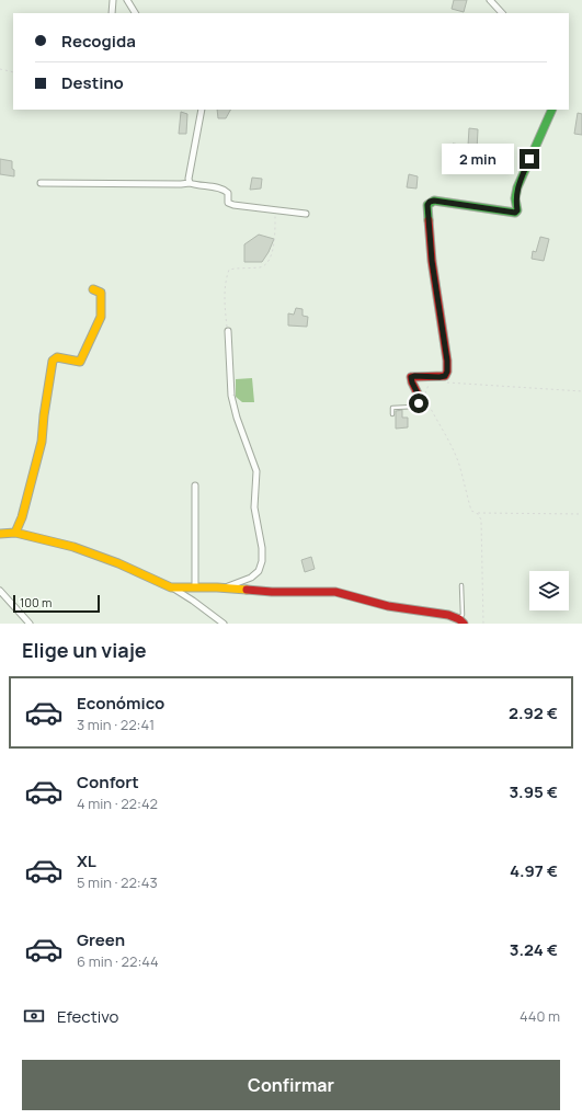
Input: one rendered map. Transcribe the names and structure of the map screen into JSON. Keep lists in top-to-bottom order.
{
  "scale_bar": "100 m",
  "page": {
    "banner": ["Recogida", "Destino"],
    "bubble": "2 min",
    "scale": "100 m",
    "heading": "Elige un viaje",
    "list": [
      {
        "name": "Económico",
        "note": "3 min · 22:41",
        "value": "2.92 €"
      },
      {
        "name": "Confort",
        "note": "4 min · 22:42",
        "value": "3.95 €"
      },
      {
        "name": "XL",
        "note": "5 min · 22:43",
        "value": "4.97 €"
      },
      {
        "name": "Green",
        "note": "6 min · 22:44",
        "value": "3.24 €"
      }
    ],
    "pay": ["Efectivo", "440 m"],
    "buttons": "Confirmar"
  }
}
